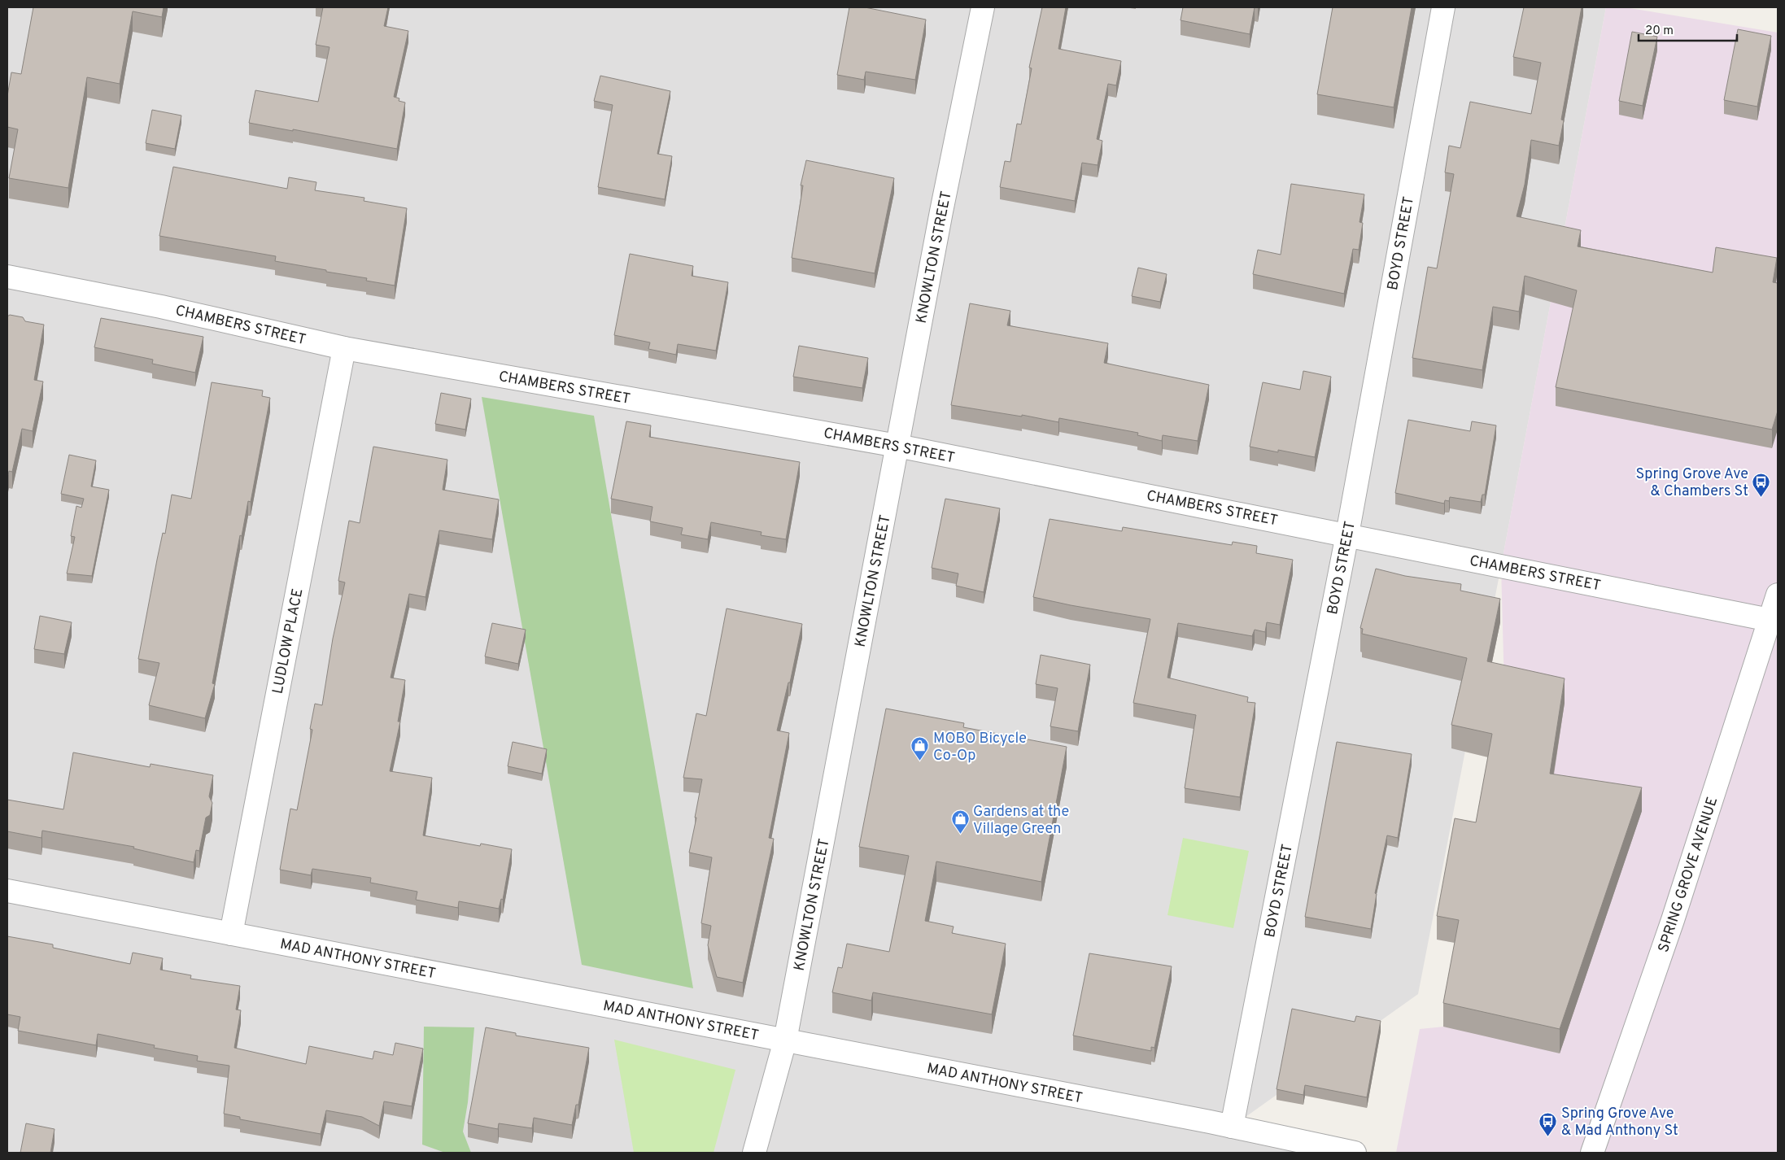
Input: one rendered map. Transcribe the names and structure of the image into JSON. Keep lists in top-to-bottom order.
{
  "streets": {
    "street": [
      "BOYD STREET",
      "KNOWLTON STREET",
      "CHAMBERS STREET",
      "LUDLOW PLACE",
      "SPRING GROVE AVENUE",
      "MAD ANTHONY STREET"
    ]
  },
  "crossings": [
    ["BOYD STREET", "CHAMBERS STREET"],
    ["BOYD STREET", "MAD ANTHONY STREET"],
    ["KNOWLTON STREET", "CHAMBERS STREET"],
    ["KNOWLTON STREET", "MAD ANTHONY STREET"],
    ["CHAMBERS STREET", "LUDLOW PLACE"],
    ["CHAMBERS STREET", "SPRING GROVE AVENUE"],
    ["LUDLOW PLACE", "MAD ANTHONY STREET"]
  ],
  "places": {
    "bus stop": ["Spring Grove Ave & Chambers St", "Spring Grove Ave & Mad Anthony St"],
    "shop": ["MOBO Bicycle Co-Op", "Gardens at the Village Green"]
  },
  "scale_bar": "20 m"
}
